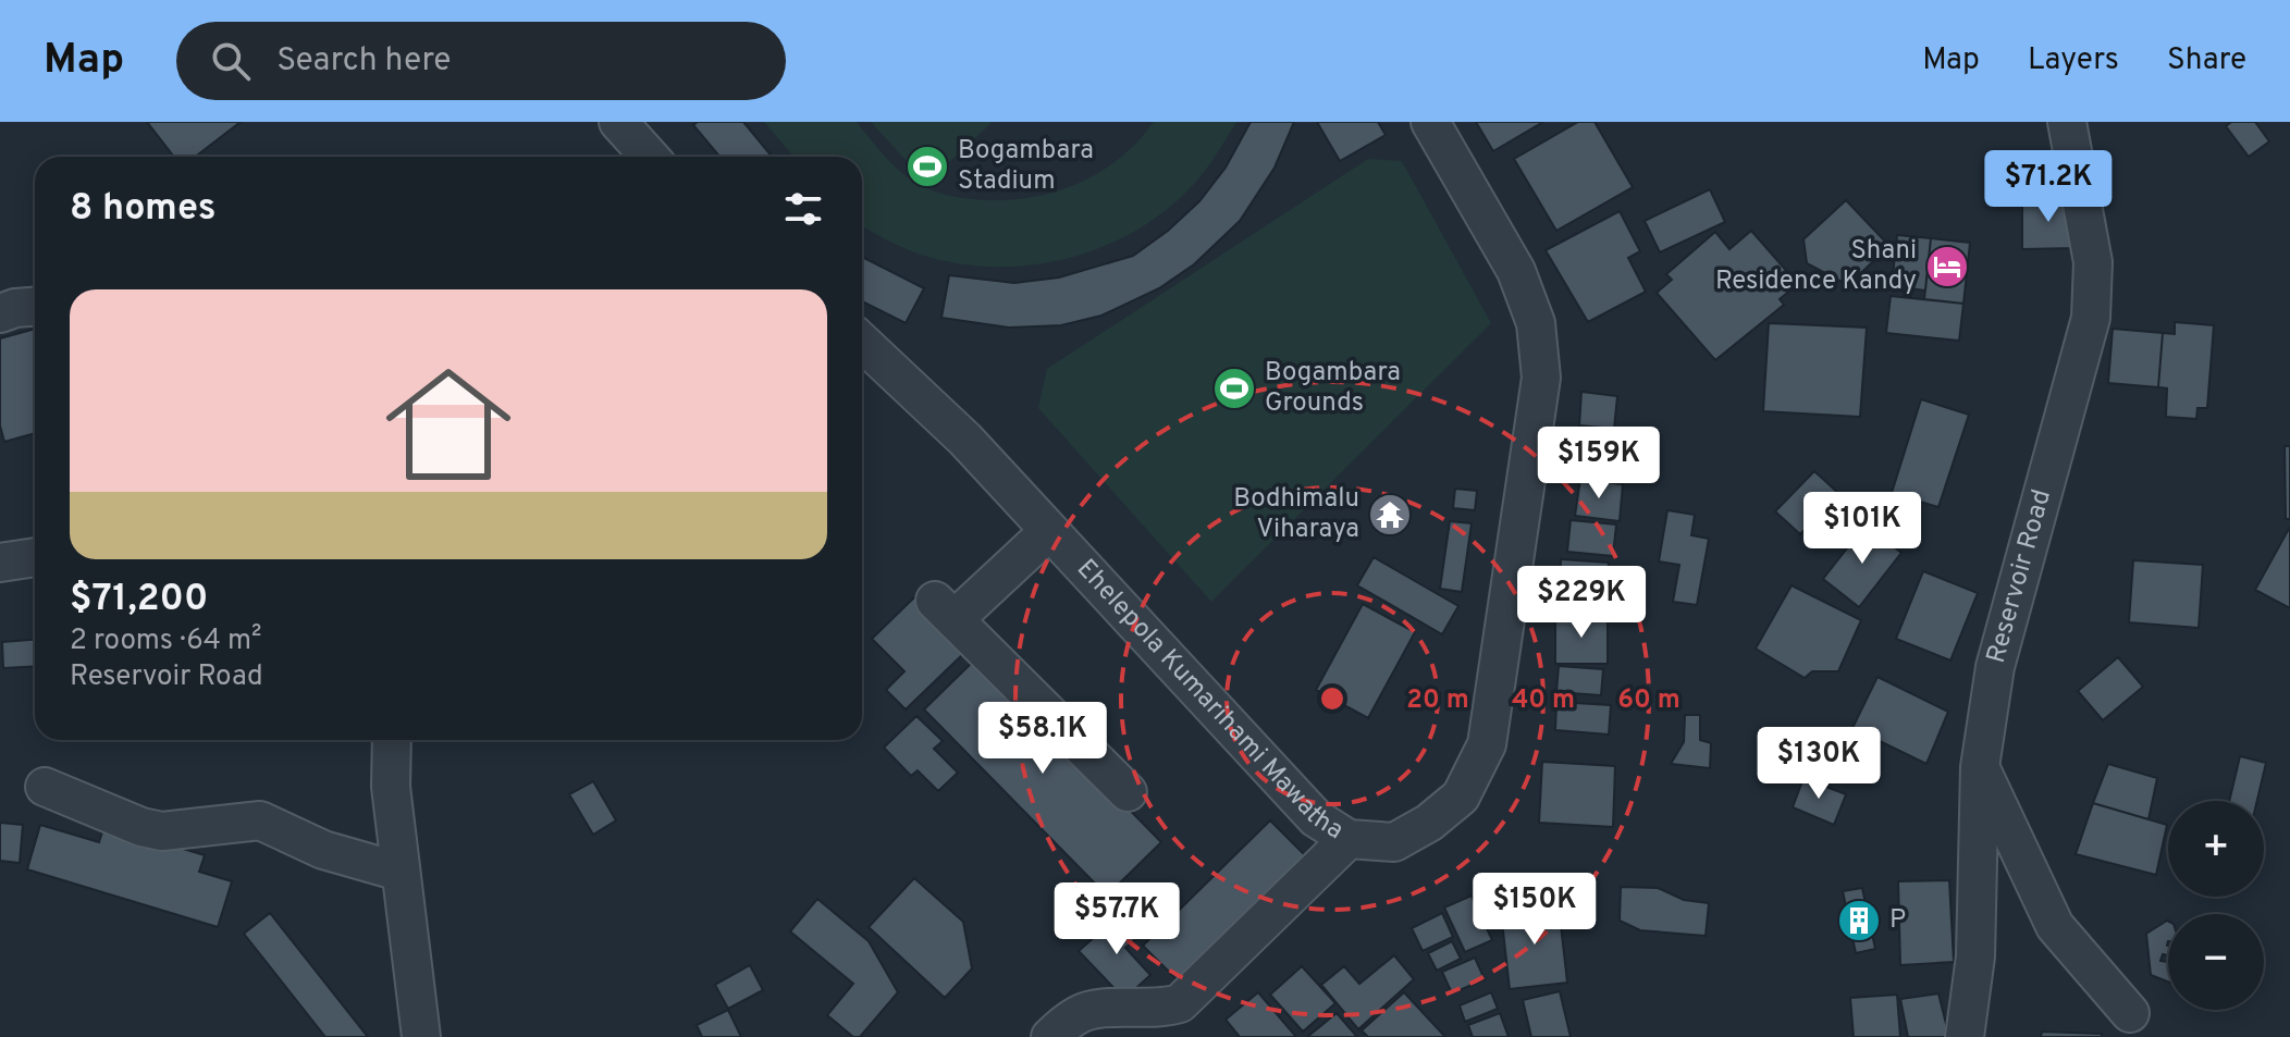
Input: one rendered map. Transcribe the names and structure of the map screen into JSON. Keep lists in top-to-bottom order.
{
  "streets": {
    "street": ["Reservoir Road", "Ehelepola Kumarihami Mawatha"]
  },
  "places": {
    "sports": ["Bogambara Stadium", "Bogambara Grounds"],
    "hotel": ["Shani Residence Kandy"],
    "temple": ["Bodhimalu Viharaya"],
    "building": ["P"]
  },
  "page": {
    "header": "Map",
    "search": "Search here",
    "nav": ["Map", "Layers", "Share"],
    "price": [
      "$71.2K",
      "$159K",
      "$101K",
      "$229K",
      "$58.1K",
      "$130K",
      "$150K",
      "$57.7K"
    ],
    "heading": "8 homes",
    "list": [
      {
        "name": "$71,200",
        "note": "2 rooms · 64 m² · Reservoir Road"
      }
    ],
    "map_buttons": ["+", "−"]
  },
  "rings": ["20 m", "40 m", "60 m"]
}
